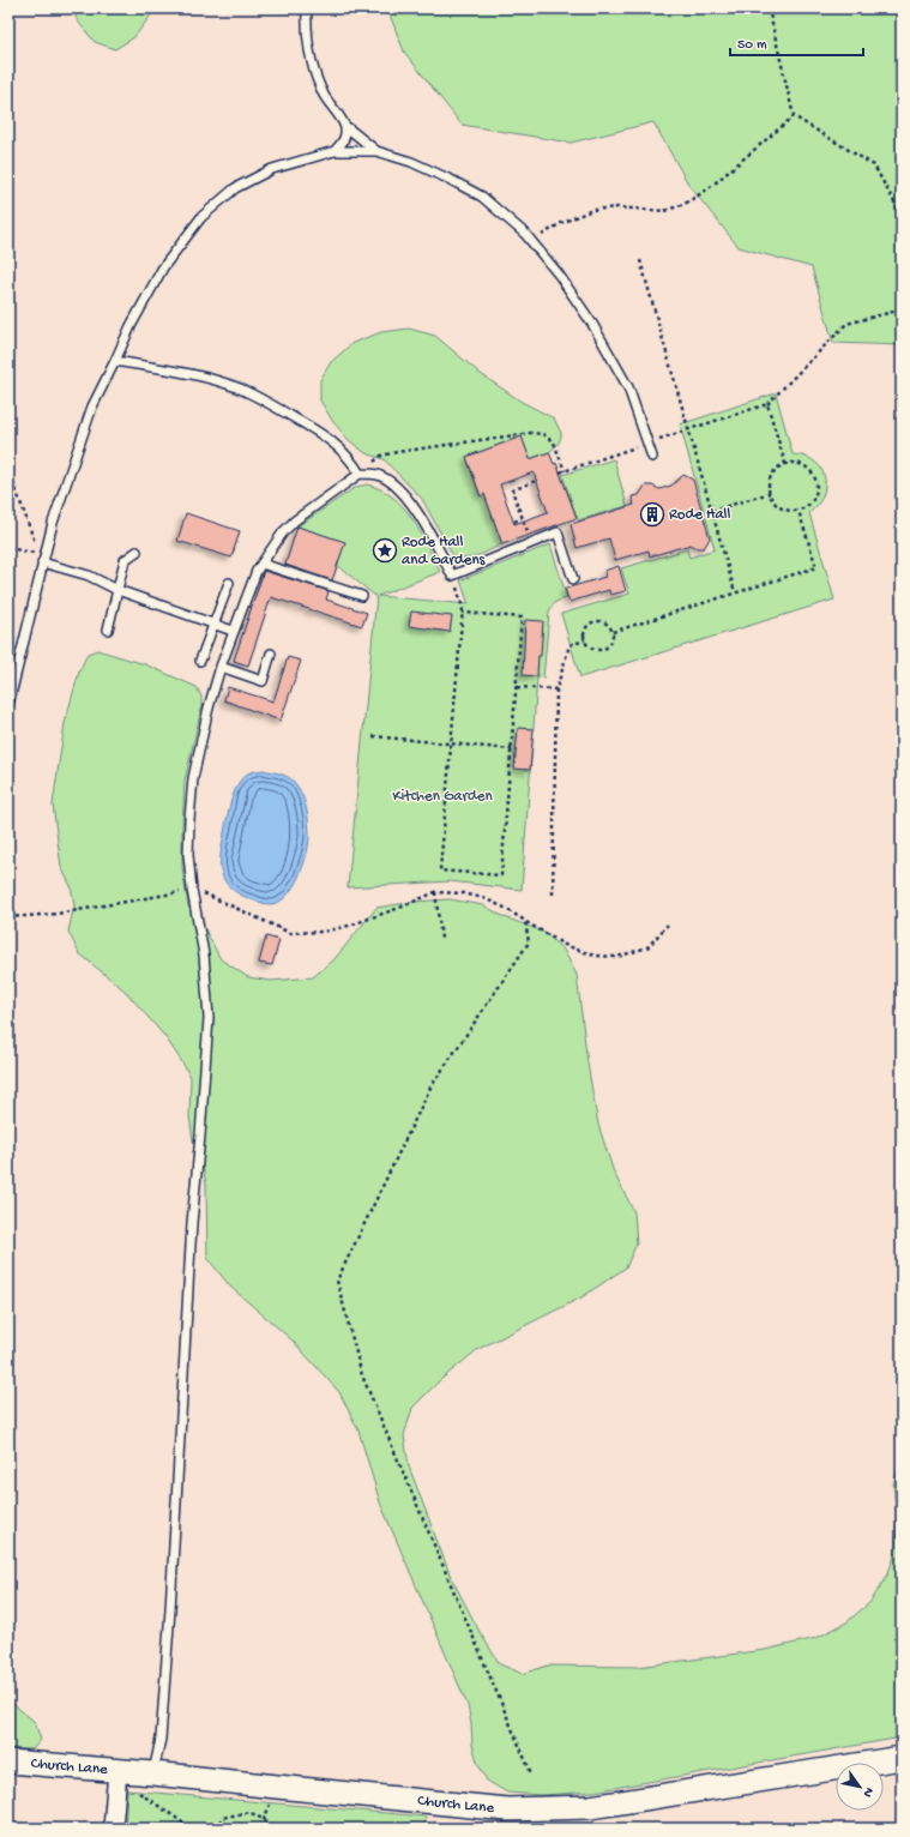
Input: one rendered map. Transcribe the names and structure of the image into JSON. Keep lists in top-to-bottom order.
{
  "streets": {
    "street": ["Church Lane"]
  },
  "parks": ["Kitchen Garden"],
  "places": {
    "building": ["Rode Hall"],
    "place": ["Rode Hall and Gardens"]
  },
  "scale_bar": "50 m",
  "north": "bottom right"
}
